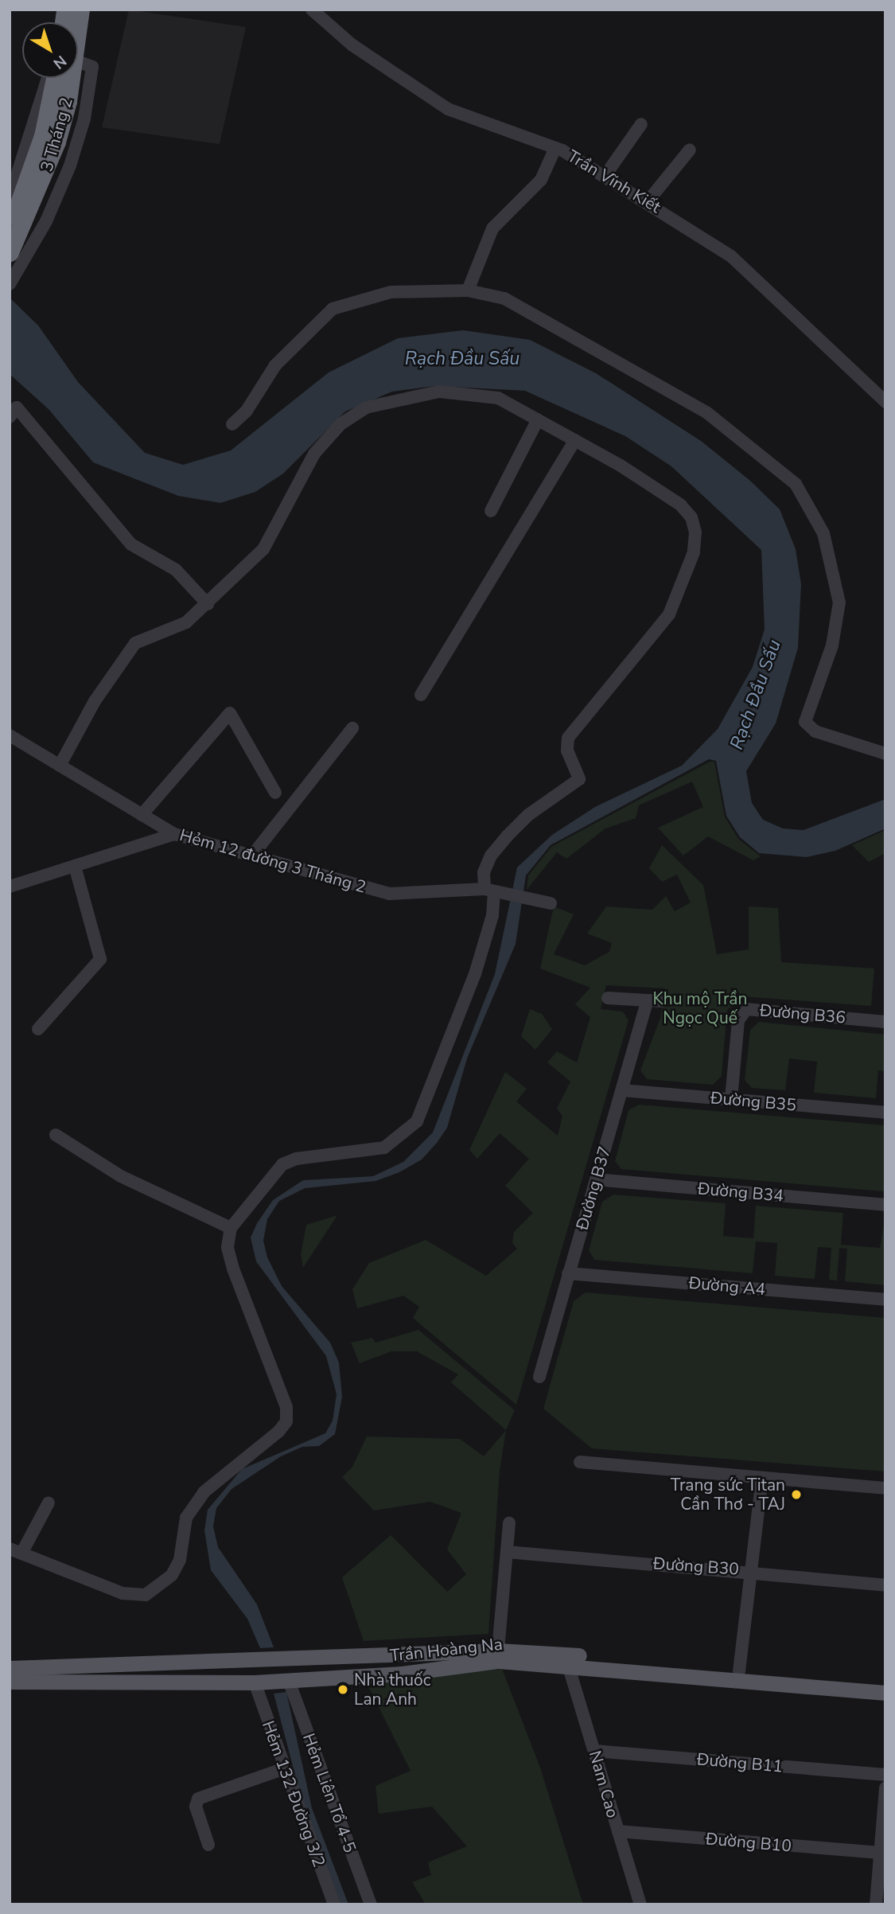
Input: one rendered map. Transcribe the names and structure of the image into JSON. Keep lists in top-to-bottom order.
{
  "streets": {
    "highway": ["3 Tháng 2"],
    "main road": ["Trần Hoàng Na"],
    "street": [
      "Trần Vĩnh Kiết",
      "Hẻm 12 đường 3 Tháng 2",
      "Đường B36",
      "Đường B35",
      "Đường B37",
      "Đường B34",
      "Đường A4",
      "Đường B30",
      "Đường B11",
      "Nam Cao",
      "Hẻm Liên Tổ 4-5",
      "Hẻm 132 Đường 3/2",
      "Đường B10"
    ]
  },
  "crossings": [
    ["Đường B36", "Đường B35"],
    ["Đường B35", "Đường B37"],
    ["Đường B37", "Đường B34"],
    ["Đường B37", "Đường A4"],
    ["Trần Hoàng Na", "Nam Cao"],
    ["Trần Hoàng Na", "Hẻm Liên Tổ 4-5"],
    ["Trần Hoàng Na", "Hẻm 132 Đường 3/2"],
    ["Đường B11", "Nam Cao"],
    ["Nam Cao", "Đường B10"]
  ],
  "water": ["Rạch Đầu Sấu"],
  "parks": ["Khu mộ Trần Ngọc Quế"],
  "places": ["Trang sức Titan Cần Thơ - TAJ", "Nhà thuốc Lan Anh"],
  "north": "bottom right"
}
